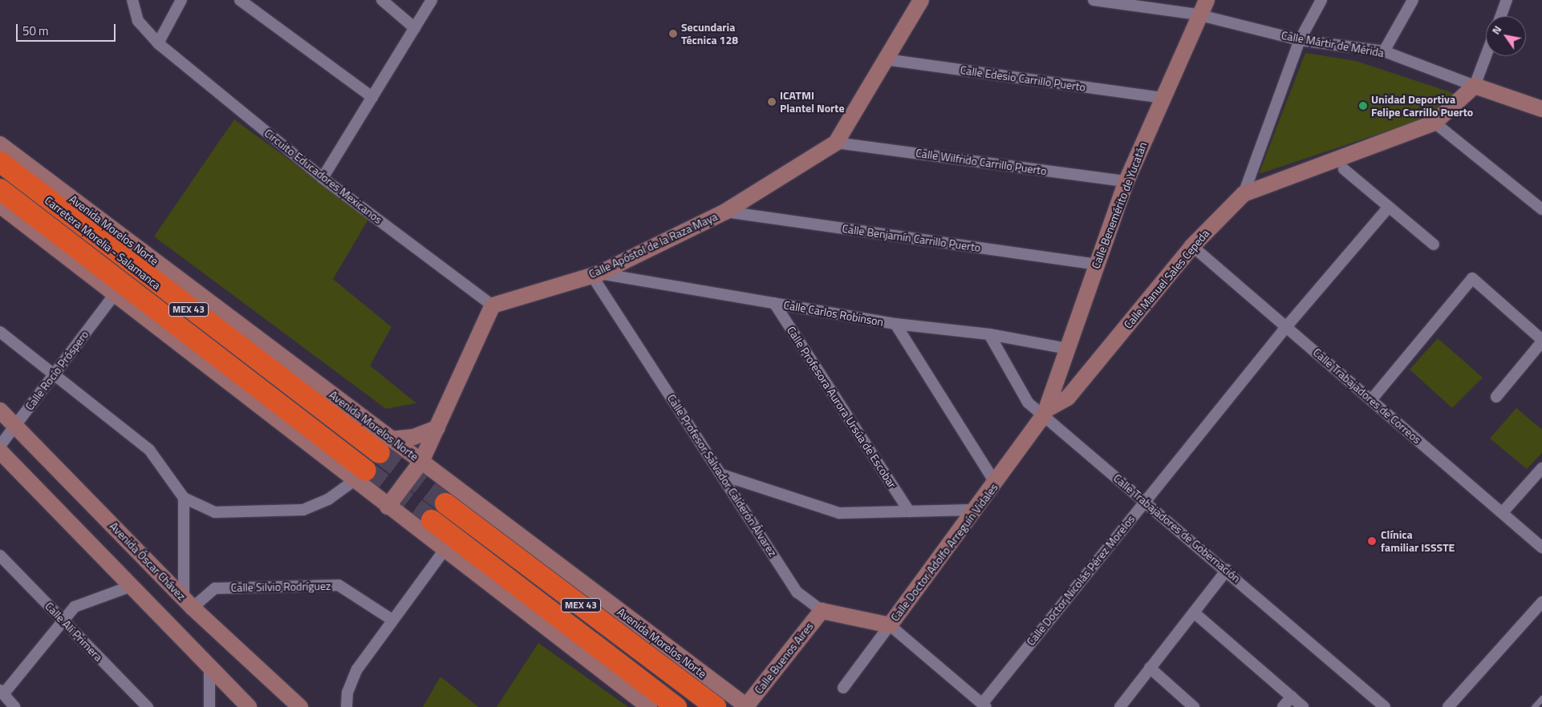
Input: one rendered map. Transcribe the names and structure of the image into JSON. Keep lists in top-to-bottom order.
{
  "streets": {
    "highway": ["Carretera Morelia - Salamanca", "MEX 43"],
    "street": [
      "Calle Mártir de Mérida",
      "Calle Edesio Carrillo Puerto",
      "Calle Wilfrido Carrillo Puerto",
      "Circuito Educadores Mexicanos",
      "Calle Benemérito de Yucatán",
      "Avenida Morelos Norte",
      "Calle Benjamín Carrillo Puerto",
      "Calle Apóstol de la Raza Maya",
      "Calle Manuel Sales Cepeda",
      "Calle Carlos Robinson",
      "Calle Rocío Próspero",
      "Calle Trabajadores de Correos",
      "Calle Profesora Aurora Ursúa de Escobar",
      "Calle Profesor Salvador Calderón Álvarez",
      "Calle Trabajadores de Gobernación",
      "Calle Doctor Adolfo Arreguín Vidales",
      "Avenida Óscar Chávez",
      "Calle Doctor Nicolás Pérez Morelos",
      "Calle Silvio Rodríguez",
      "Calle Alí Primera",
      "Calle Buenos Aires"
    ]
  },
  "crossings": [
    ["Calle Mártir de Mérida", "Calle Benemérito de Yucatán"],
    ["Calle Mártir de Mérida", "Calle Manuel Sales Cepeda"],
    ["Calle Edesio Carrillo Puerto", "Calle Benemérito de Yucatán"],
    ["Calle Edesio Carrillo Puerto", "Calle Apóstol de la Raza Maya"],
    ["Calle Wilfrido Carrillo Puerto", "Calle Benemérito de Yucatán"],
    ["Calle Wilfrido Carrillo Puerto", "Calle Apóstol de la Raza Maya"],
    ["Circuito Educadores Mexicanos", "Calle Apóstol de la Raza Maya"],
    ["Calle Benemérito de Yucatán", "Calle Benjamín Carrillo Puerto"],
    ["Calle Benemérito de Yucatán", "Calle Manuel Sales Cepeda"],
    ["Calle Benemérito de Yucatán", "Calle Carlos Robinson"],
    ["Calle Benemérito de Yucatán", "Calle Trabajadores de Gobernación"],
    ["Calle Benemérito de Yucatán", "Calle Doctor Adolfo Arreguín Vidales"],
    ["Avenida Morelos Norte", "Carretera Morelia - Salamanca"],
    ["Avenida Morelos Norte", "Calle Buenos Aires"],
    ["Calle Benjamín Carrillo Puerto", "Calle Apóstol de la Raza Maya"],
    ["Calle Apóstol de la Raza Maya", "Calle Carlos Robinson"],
    ["Calle Apóstol de la Raza Maya", "Calle Profesor Salvador Calderón Álvarez"],
    ["Calle Manuel Sales Cepeda", "Calle Trabajadores de Correos"],
    ["Calle Manuel Sales Cepeda", "Calle Trabajadores de Gobernación"],
    ["Calle Manuel Sales Cepeda", "Calle Doctor Adolfo Arreguín Vidales"],
    ["Calle Carlos Robinson", "Calle Profesora Aurora Ursúa de Escobar"],
    ["Calle Carlos Robinson", "Calle Profesor Salvador Calderón Álvarez"],
    ["Calle Carlos Robinson", "Calle Trabajadores de Gobernación"],
    ["Calle Rocío Próspero", "Avenida Óscar Chávez"],
    ["Calle Trabajadores de Correos", "Calle Doctor Nicolás Pérez Morelos"],
    ["Calle Profesor Salvador Calderón Álvarez", "Calle Doctor Adolfo Arreguín Vidales"],
    ["Calle Profesor Salvador Calderón Álvarez", "Calle Buenos Aires"],
    ["Calle Trabajadores de Gobernación", "Calle Doctor Adolfo Arreguín Vidales"],
    ["Calle Trabajadores de Gobernación", "Calle Doctor Nicolás Pérez Morelos"],
    ["Avenida Óscar Chávez", "Calle Silvio Rodríguez"]
  ],
  "places": [
    "Secundaria Técnica 128",
    "ICATMI Plantel Norte",
    "Unidad Deportiva Felipe Carrillo Puerto",
    "Clínica familiar ISSSTE"
  ],
  "scale_bar": "50 m",
  "north": "top left"
}
